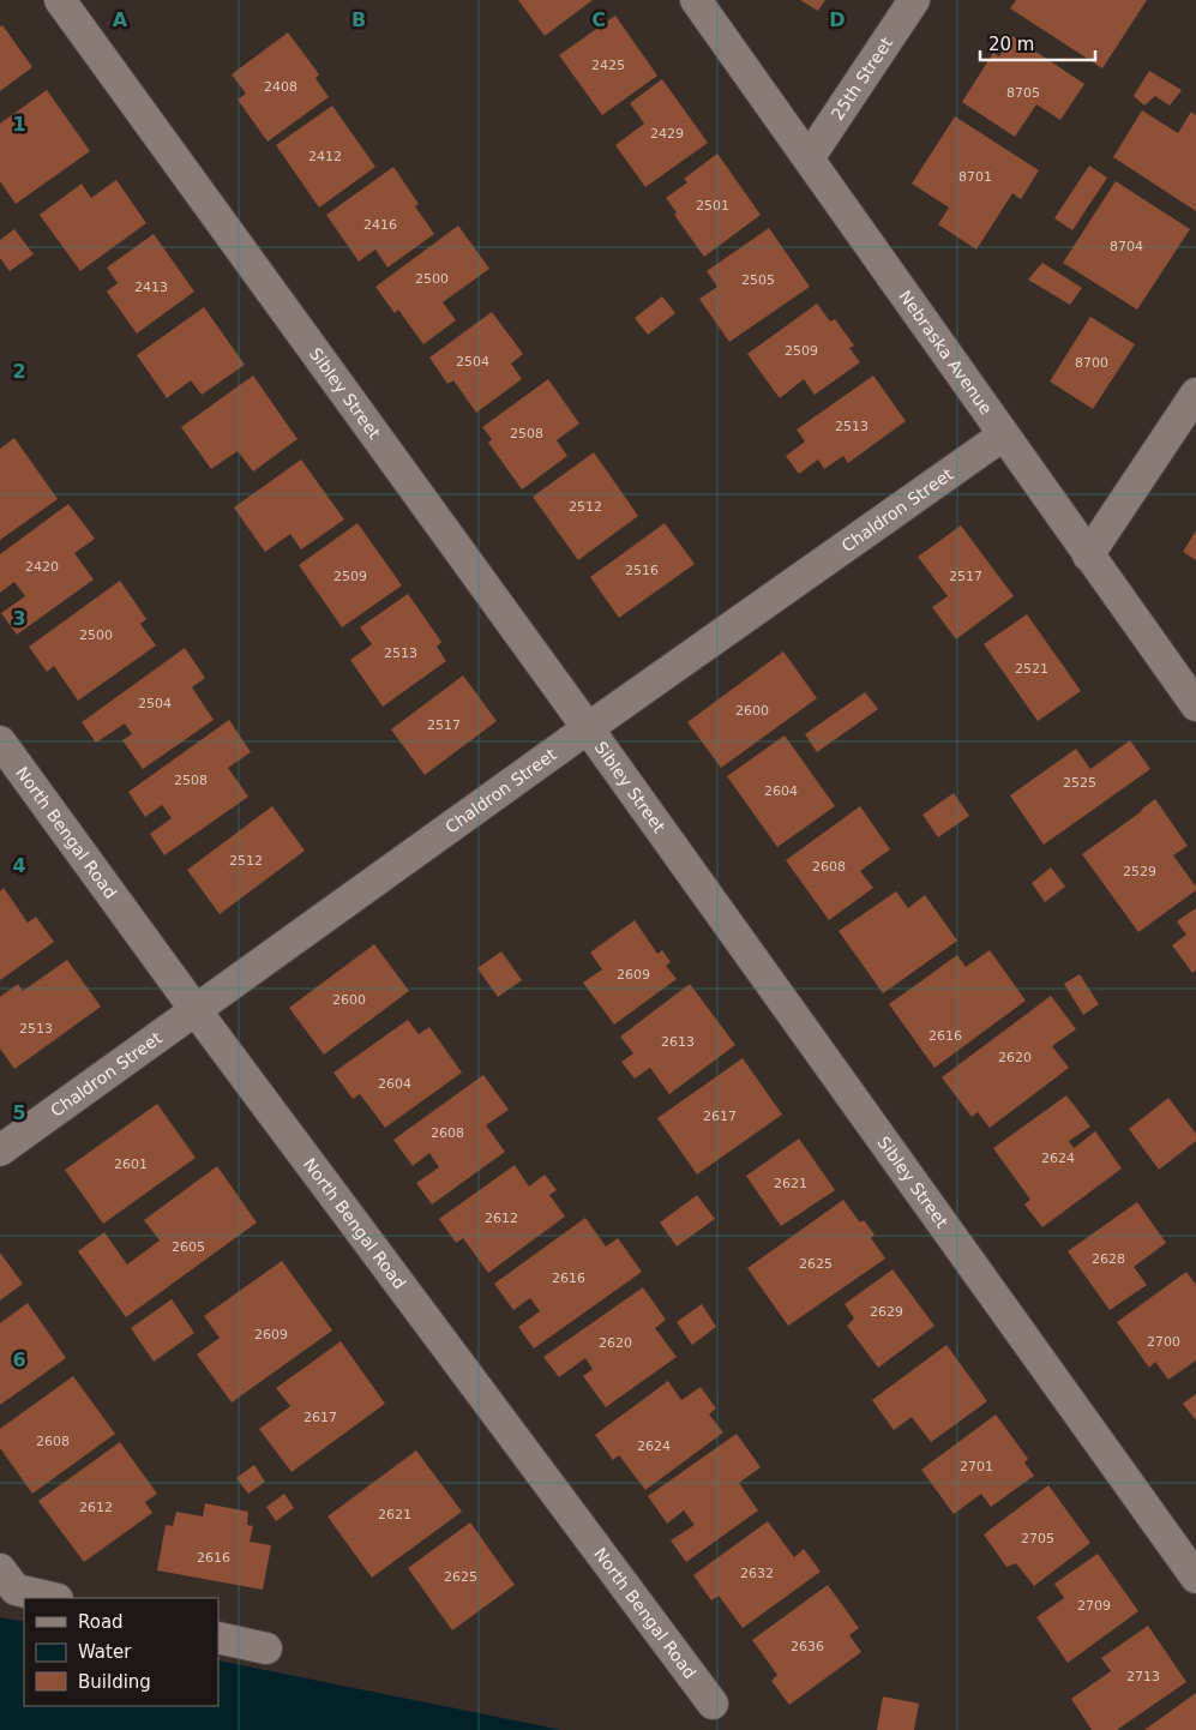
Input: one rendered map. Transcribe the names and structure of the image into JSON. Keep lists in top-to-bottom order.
{
  "streets": {
    "street": [
      "25th Street",
      "Nebraska Avenue",
      "Sibley Street",
      "Chaldron Street",
      "North Bengal Road"
    ]
  },
  "crossings": [
    ["25th Street", "Nebraska Avenue"],
    ["Nebraska Avenue", "Chaldron Street"],
    ["Sibley Street", "Chaldron Street"],
    ["Chaldron Street", "North Bengal Road"]
  ],
  "house_numbers": [
    "2425",
    "2408",
    "8705",
    "2429",
    "2412",
    "8701",
    "2501",
    "2416",
    "8704",
    "2500",
    "2505",
    "2413",
    "2509",
    "2504",
    "8700",
    "2513",
    "2508",
    "2512",
    "2420",
    "2516",
    "2509",
    "2517",
    "2500",
    "2513",
    "2521",
    "2504",
    "2600",
    "2517",
    "2508",
    "2525",
    "2604",
    "2512",
    "2608",
    "2529",
    "2609",
    "2600",
    "2513",
    "2616",
    "2613",
    "2620",
    "2604",
    "2617",
    "2608",
    "2624",
    "2601",
    "2621",
    "2612",
    "2605",
    "2628",
    "2625",
    "2616",
    "2629",
    "2609",
    "2700",
    "2620",
    "2617",
    "2608",
    "2624",
    "2701",
    "2612",
    "2621",
    "2705",
    "2616",
    "2632",
    "2625",
    "2709",
    "2636",
    "2713"
  ],
  "legend": ["Road", "Water", "Building"],
  "scale_bar": "20 m",
  "grid": {
    "columns": [
      "A",
      "B",
      "C",
      "D"
    ],
    "rows": [
      "1",
      "2",
      "3",
      "4",
      "5",
      "6"
    ]
  }
}
